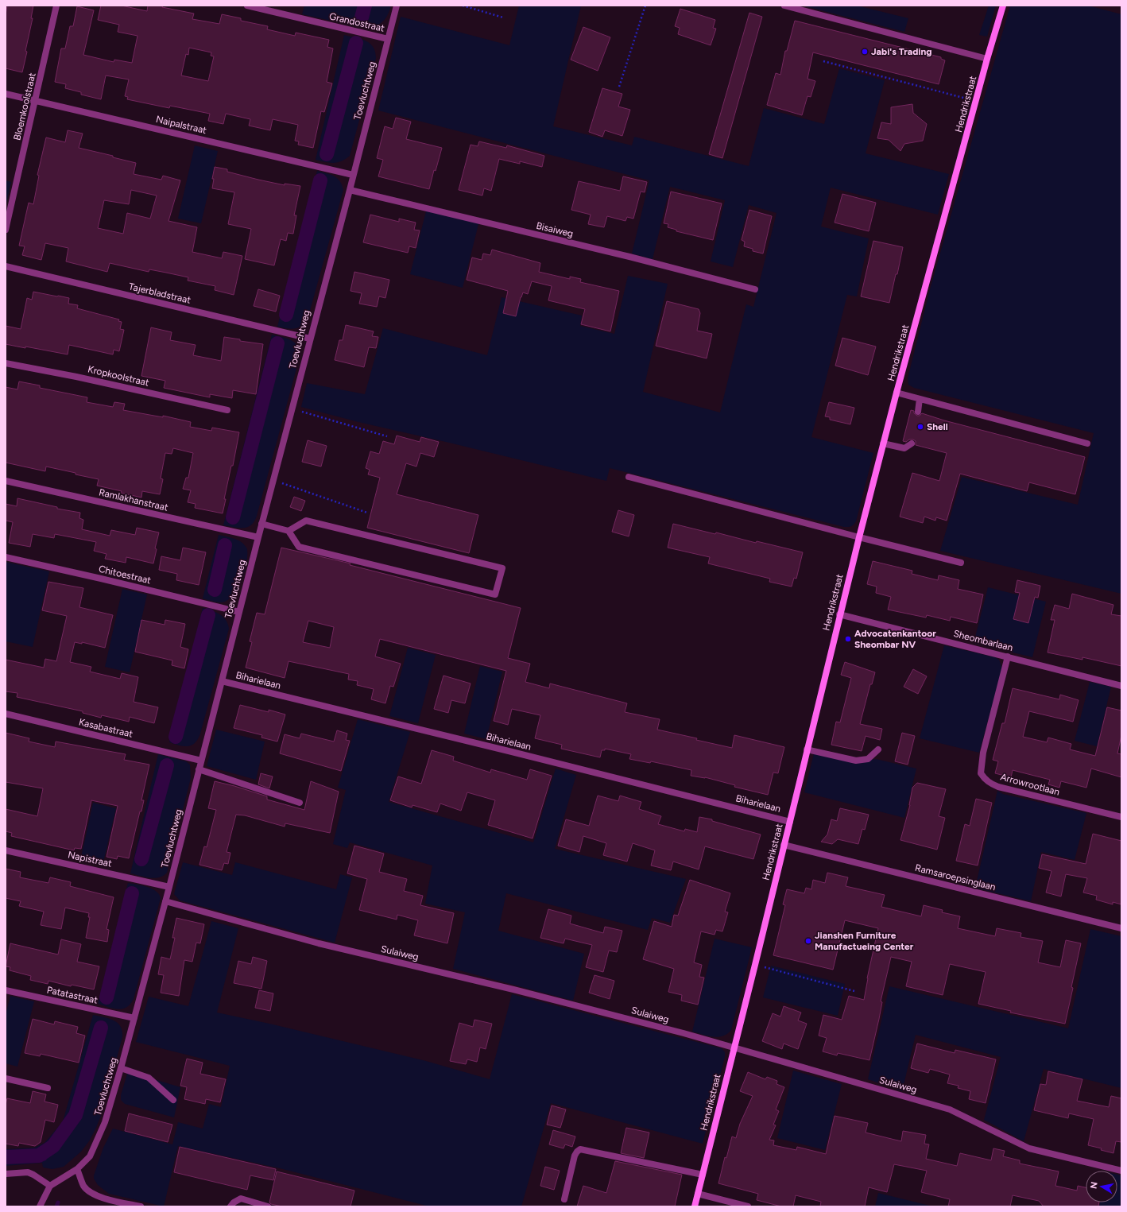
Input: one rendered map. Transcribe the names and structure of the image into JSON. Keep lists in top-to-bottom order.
{
  "streets": {
    "street": [
      "Grandostraat",
      "Toevluchtweg",
      "Hendrikstraat",
      "Bloemkoolstraat",
      "Naipalstraat",
      "Bisaiweg",
      "Tajerbladstraat",
      "Kropkoolstraat",
      "Ramlakhanstraat",
      "Chitoestraat",
      "Sheombarlaan",
      "Biharielaan",
      "Kasabastraat",
      "Arrowrootlaan",
      "Napistraat",
      "Ramsaroepsinglaan",
      "Sulaiweg",
      "Patatastraat"
    ]
  },
  "crossings": [
    ["Grandostraat", "Toevluchtweg"],
    ["Toevluchtweg", "Naipalstraat"],
    ["Toevluchtweg", "Bisaiweg"],
    ["Toevluchtweg", "Tajerbladstraat"],
    ["Toevluchtweg", "Ramlakhanstraat"],
    ["Toevluchtweg", "Chitoestraat"],
    ["Toevluchtweg", "Biharielaan"],
    ["Toevluchtweg", "Kasabastraat"],
    ["Toevluchtweg", "Napistraat"],
    ["Toevluchtweg", "Sulaiweg"],
    ["Toevluchtweg", "Patatastraat"],
    ["Hendrikstraat", "Sheombarlaan"],
    ["Hendrikstraat", "Biharielaan"],
    ["Hendrikstraat", "Ramsaroepsinglaan"],
    ["Hendrikstraat", "Sulaiweg"],
    ["Bloemkoolstraat", "Naipalstraat"],
    ["Sheombarlaan", "Arrowrootlaan"]
  ],
  "places": [
    "Jabi's Trading",
    "Shell",
    "Advocatenkantoor Sheombar NV",
    "Jianshen Furniture Manufactueing Center"
  ],
  "north": "left"
}
